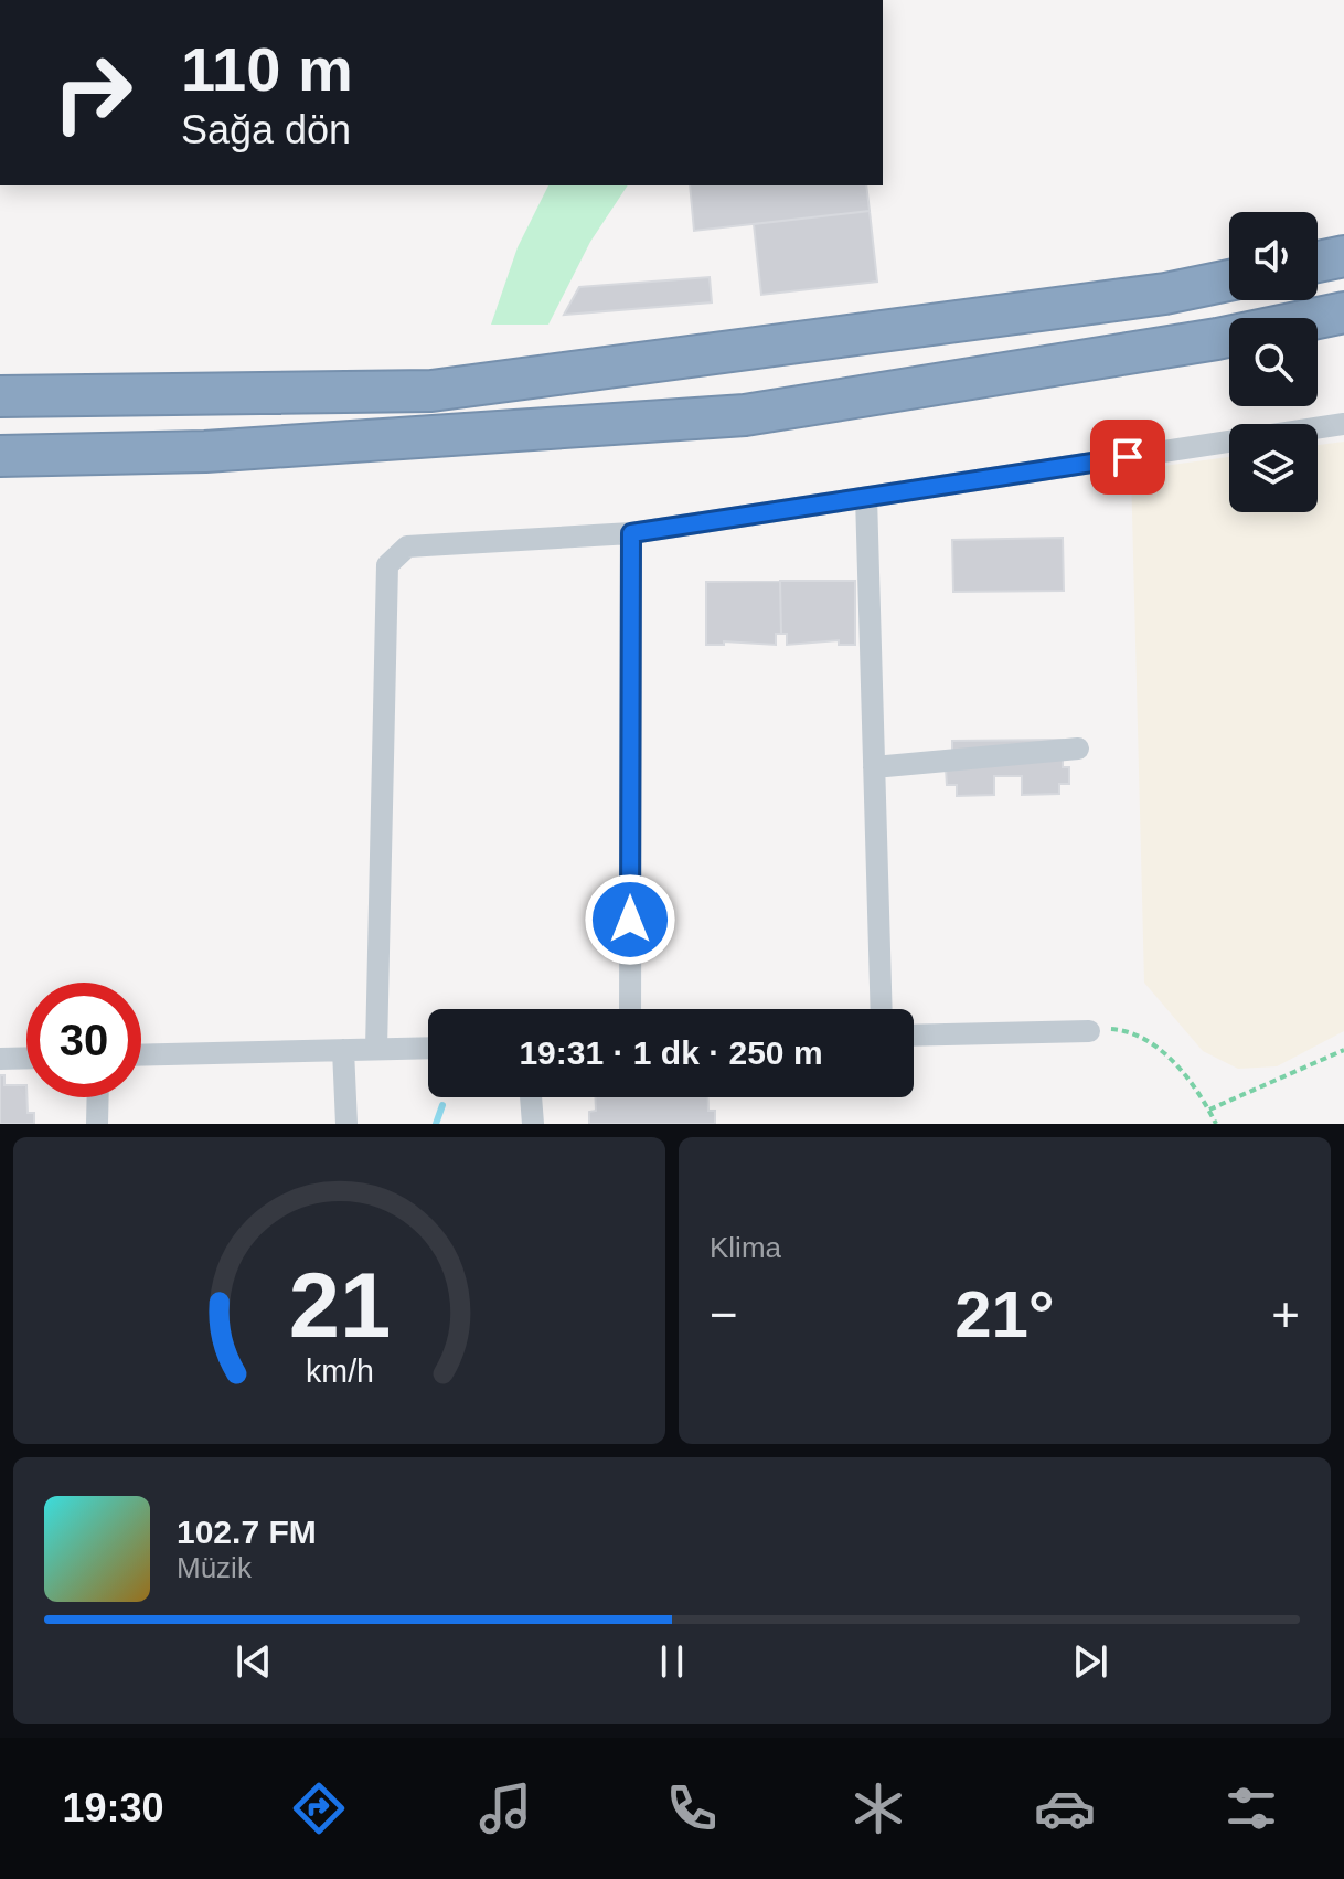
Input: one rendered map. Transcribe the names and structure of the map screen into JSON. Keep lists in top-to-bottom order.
{
  "page": {
    "turn": ["110 m", "Sağa dön"],
    "limit": "30",
    "trip": "19:31 · 1 dk · 250 m",
    "tile": "Klima",
    "heat": ["−", "21°", "+"],
    "song": ["102.7 FM", "Müzik"],
    "tabs": "19:30",
    "gauge": ["21", "km/h"]
  }
}
